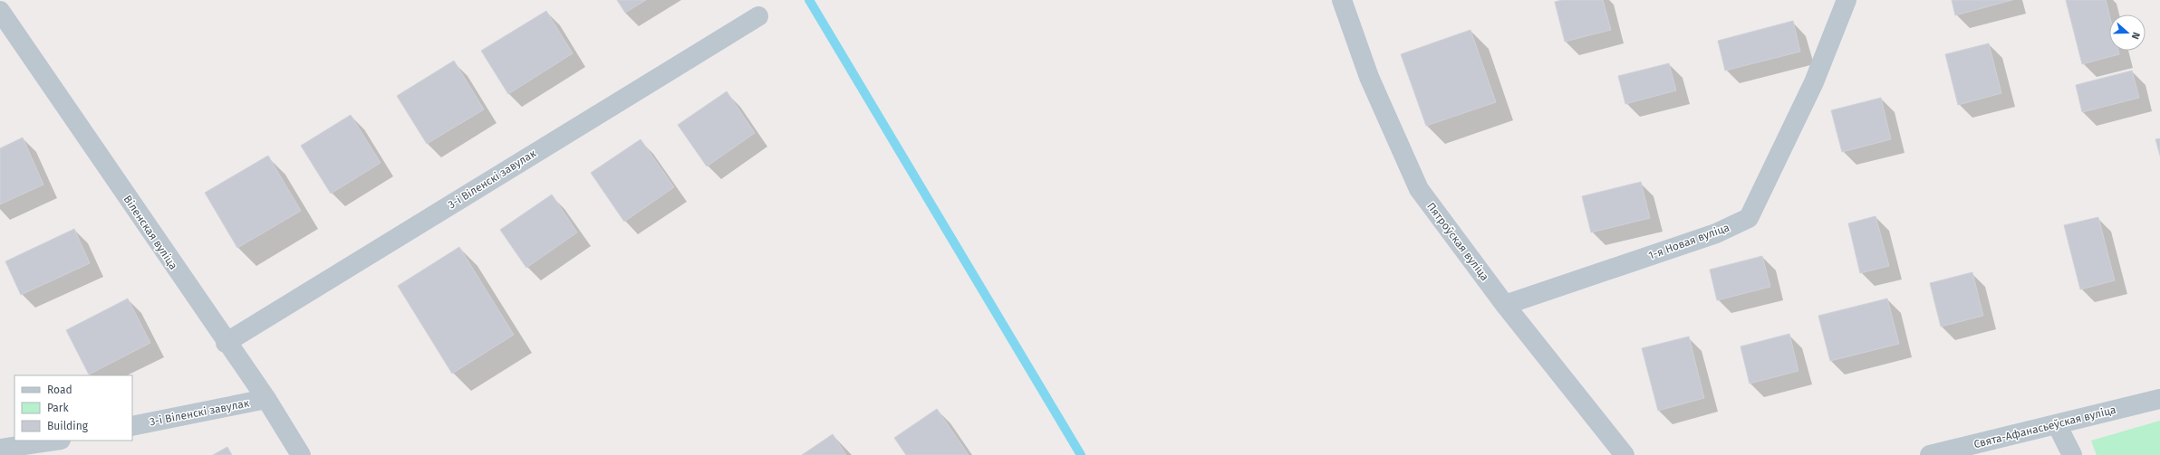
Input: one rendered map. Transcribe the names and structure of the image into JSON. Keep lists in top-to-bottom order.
{
  "streets": {
    "street": [
      "3-і Віленскі завулак",
      "Віленская вуліца",
      "Пятроўская вуліца",
      "1-я Новая вуліца",
      "Свята-Афанасьеўская вуліца"
    ]
  },
  "crossings": [
    ["3-і Віленскі завулак", "Віленская вуліца"],
    ["Пятроўская вуліца", "1-я Новая вуліца"]
  ],
  "legend": ["Road", "Park", "Building"],
  "north": "right"
}
